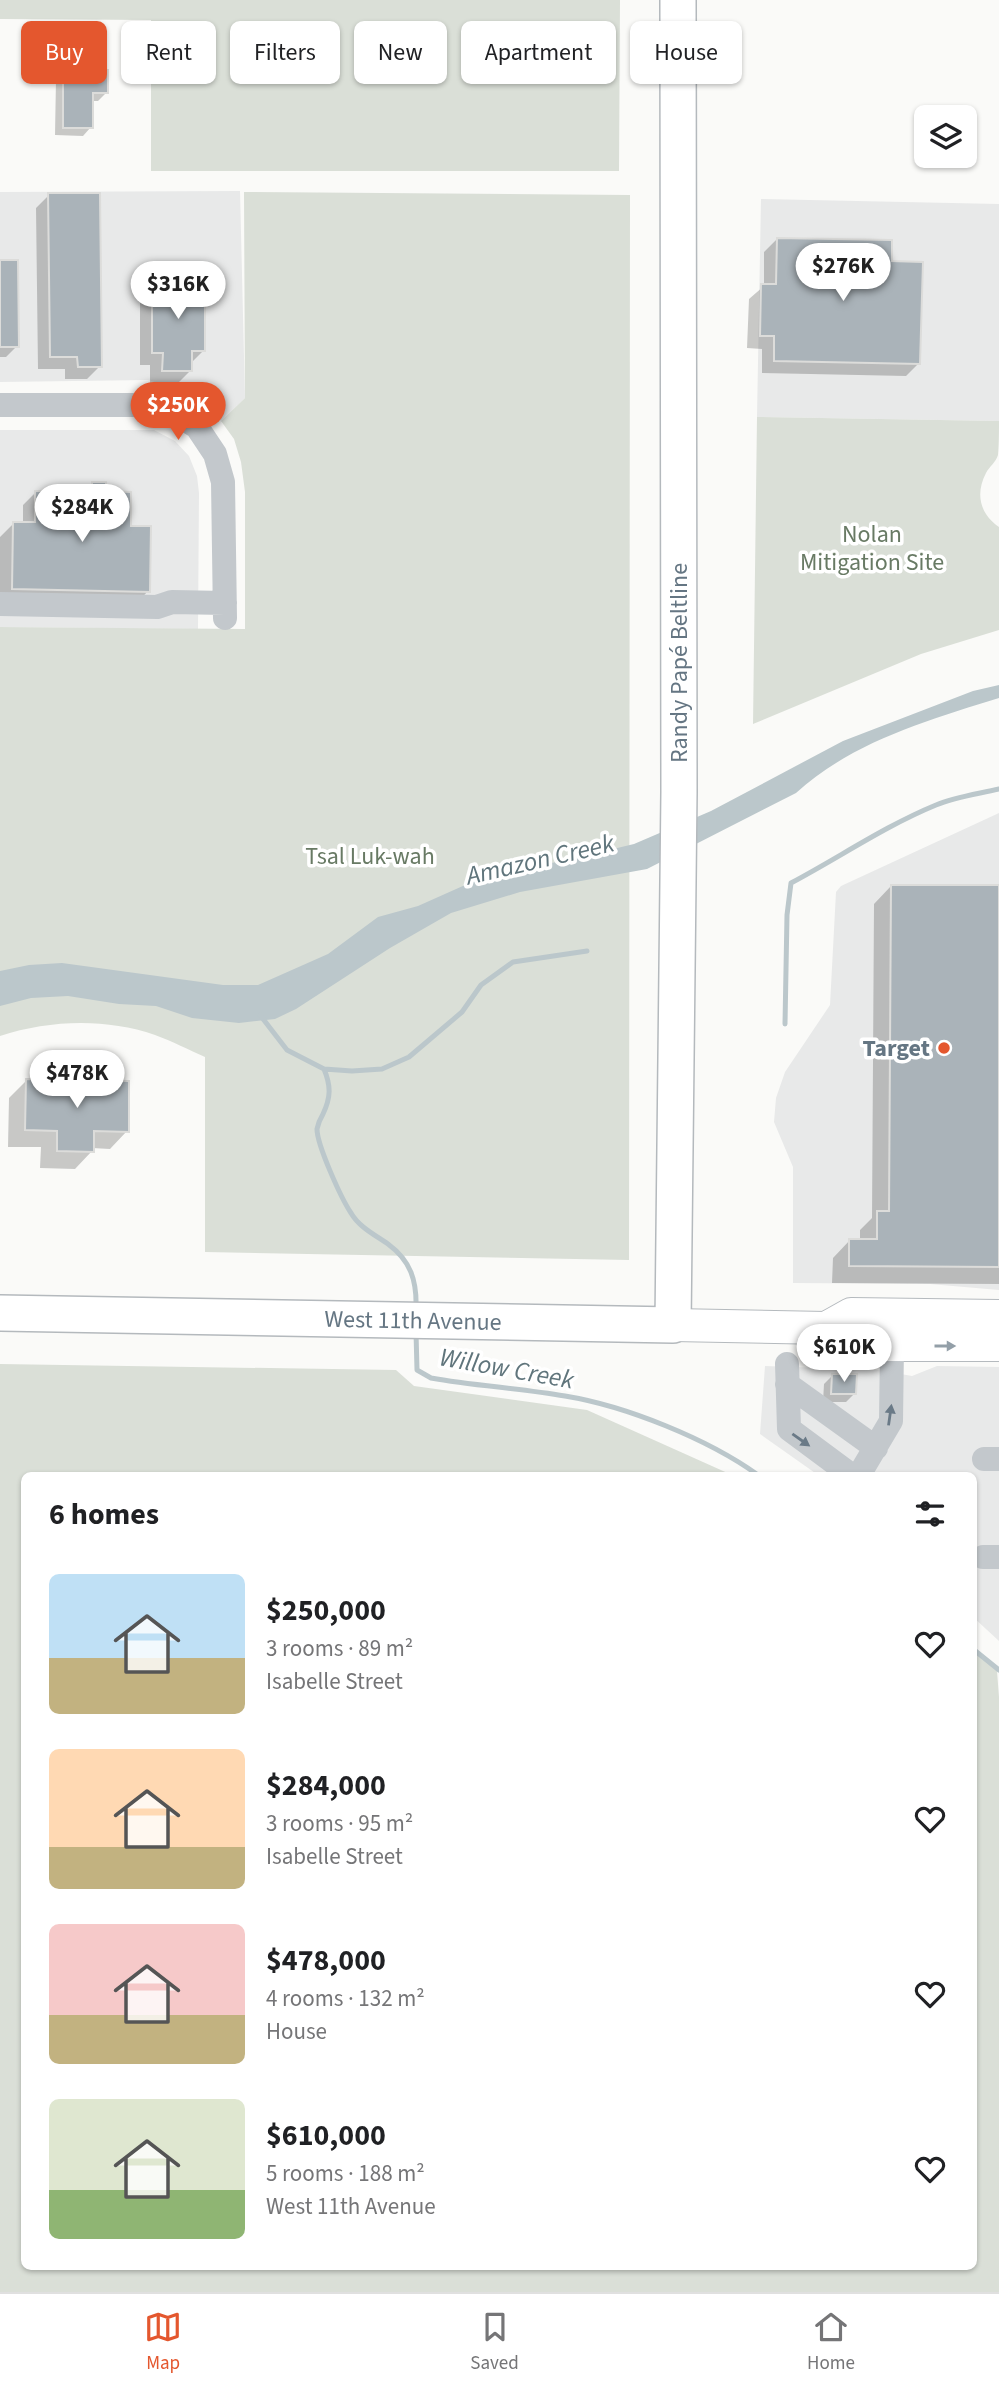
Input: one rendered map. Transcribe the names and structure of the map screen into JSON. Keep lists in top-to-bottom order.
{
  "streets": {
    "highway": ["Randy Papé Beltline", "West 11th Avenue"]
  },
  "crossings": [
    ["Randy Papé Beltline", "West 11th Avenue"]
  ],
  "water": ["Amazon Creek", "Willow Creek"],
  "parks": ["Nolan Mitigation Site", "Tsal Luk-wah"],
  "places": ["Target"],
  "page": {
    "chip": [
      "Buy",
      "Rent",
      "Filters",
      "New",
      "Apartment",
      "House"
    ],
    "price": [
      "$276K",
      "$316K",
      "$250K",
      "$284K",
      "$478K",
      "$610K"
    ],
    "heading": "6 homes",
    "list": [
      {
        "name": "$250,000",
        "note": "3 rooms · 89 m² · Isabelle Street"
      },
      {
        "name": "$284,000",
        "note": "3 rooms · 95 m² · Isabelle Street"
      },
      {
        "name": "$478,000",
        "note": "4 rooms · 132 m² · House"
      },
      {
        "name": "$610,000",
        "note": "5 rooms · 188 m² · West 11th Avenue"
      }
    ],
    "tabs": ["Map", "Saved", "Home"]
  }
}
